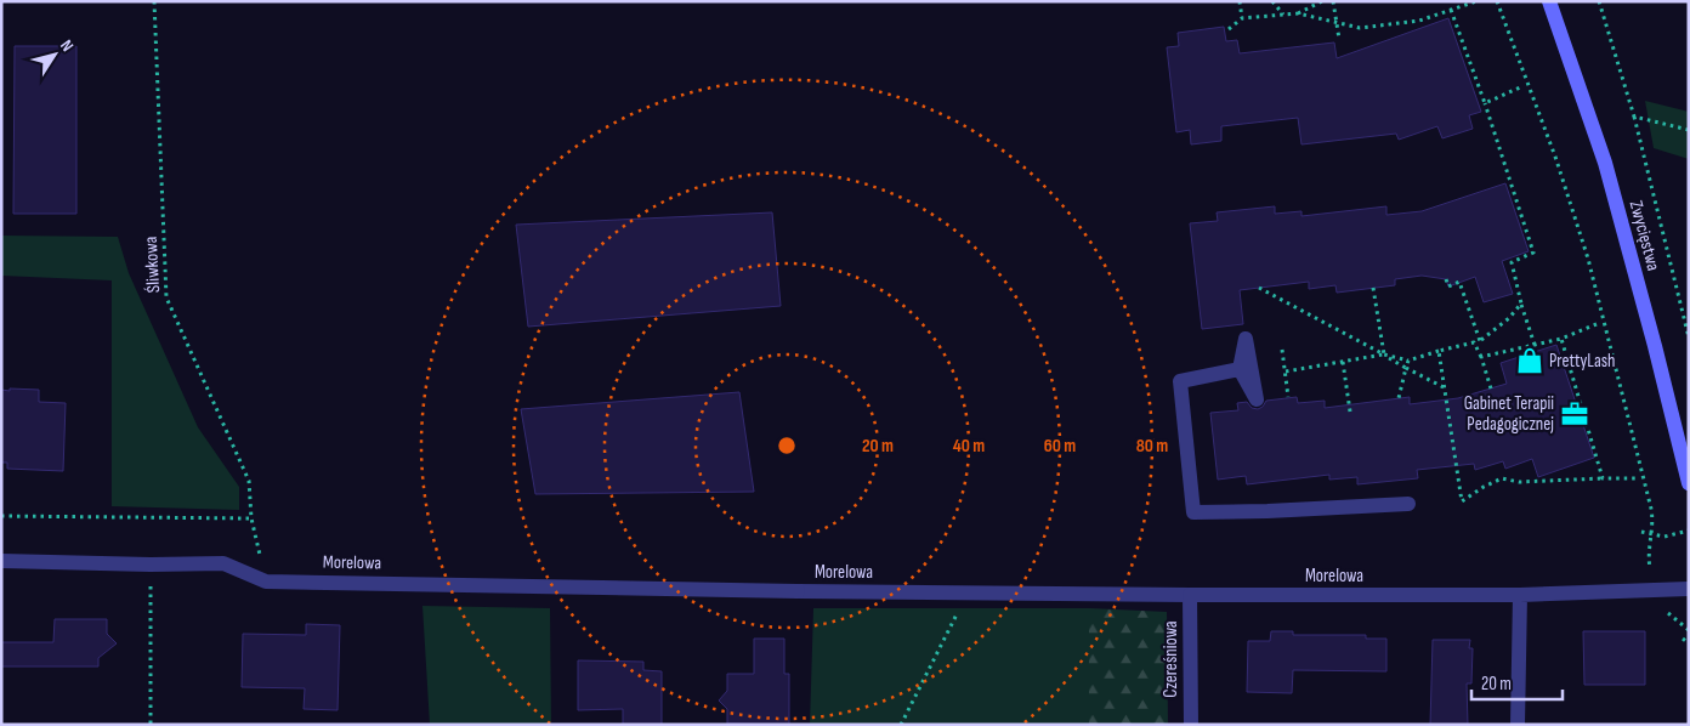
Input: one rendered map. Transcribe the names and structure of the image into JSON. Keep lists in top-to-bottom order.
{
  "streets": {
    "main road": ["Zwycięstwa"],
    "street": ["Morelowa", "Czereśniowa"],
    "path": ["Śliwkowa"]
  },
  "crossings": [
    ["Śliwkowa", "Morelowa"],
    ["Morelowa", "Czereśniowa"]
  ],
  "places": {
    "shop": ["PrettyLash"],
    "office": ["Gabinet Terapii Pedagogicznej"]
  },
  "scale_bar": "20 m",
  "north": "top right",
  "rings": [
    "20 m",
    "40 m",
    "60 m",
    "80 m"
  ]
}
